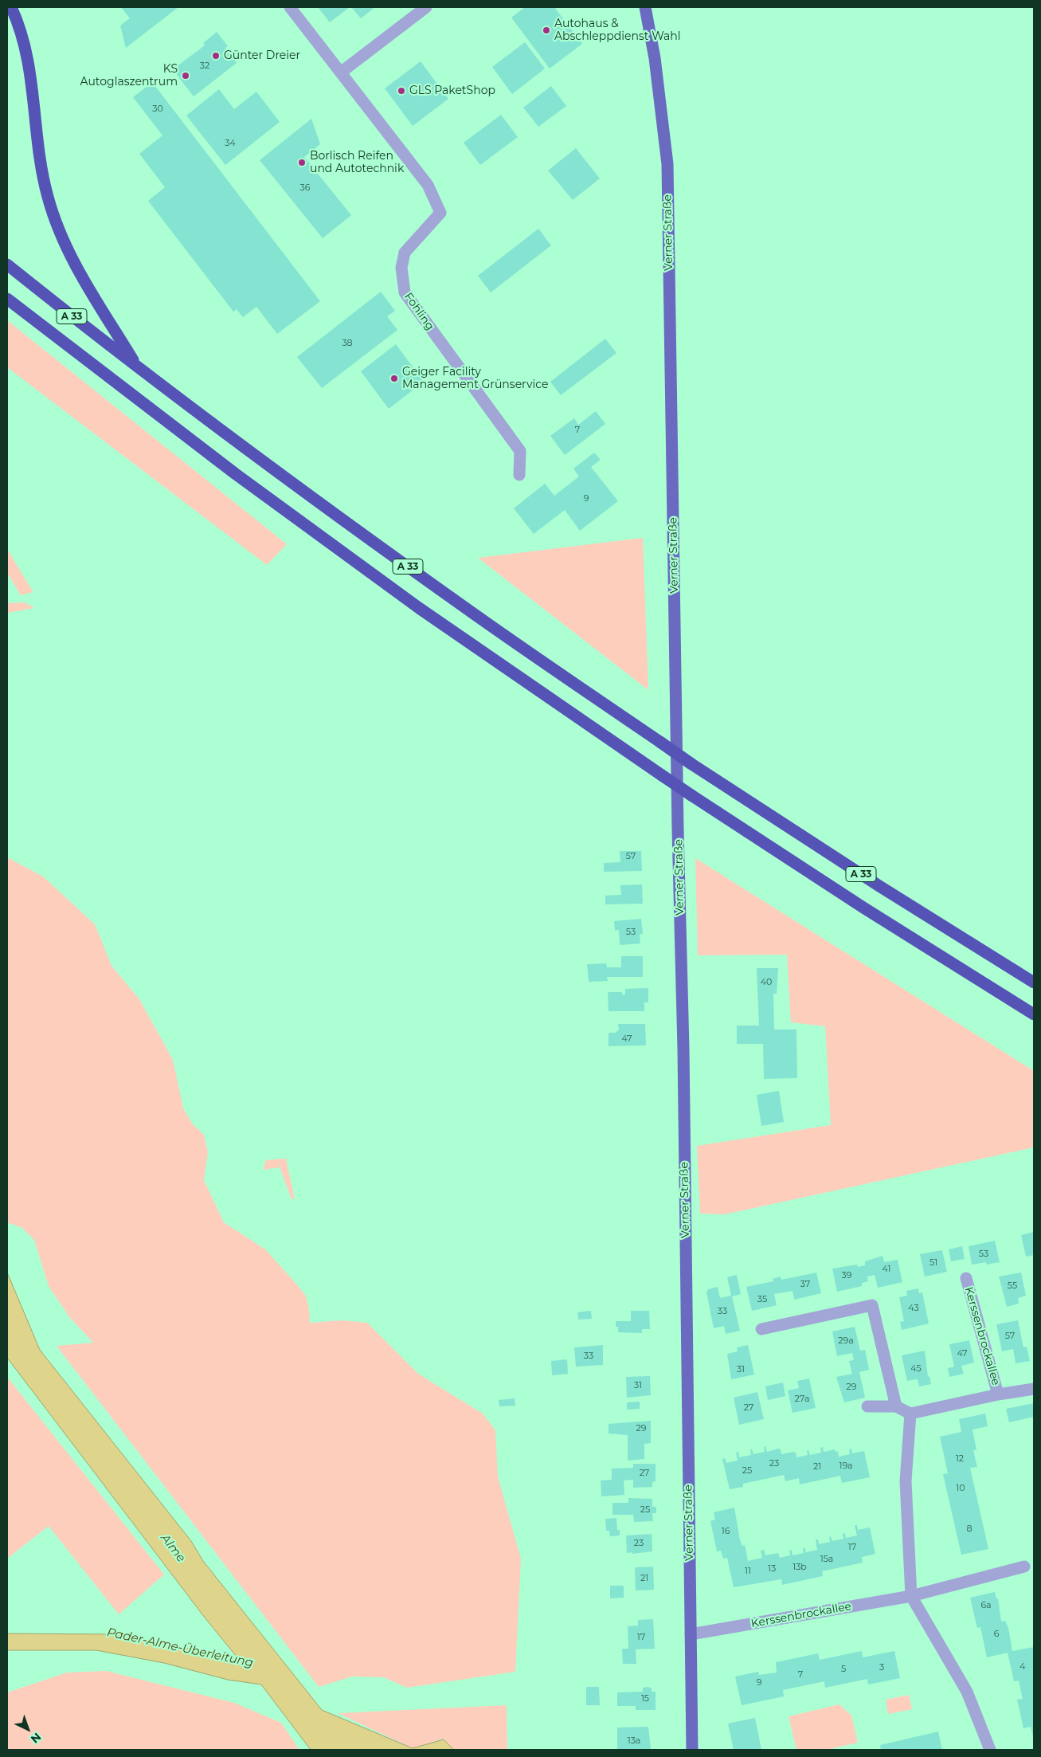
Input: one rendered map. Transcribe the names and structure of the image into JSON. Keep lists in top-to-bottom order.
{
  "streets": {
    "highway": ["A 33"],
    "main road": ["Verner Straße"],
    "street": ["Fohling", "Kerssenbrockallee"]
  },
  "crossings": [
    ["Verner Straße", "Kerssenbrockallee"]
  ],
  "water": ["Alme", "Pader-Alme-Überleitung"],
  "places": [
    "Autohaus & Abschleppdienst Wahl",
    "Günter Dreier",
    "KS Autoglaszentrum",
    "GLS PaketShop",
    "Borlisch Reifen und Autotechnik",
    "Geiger Facility Management Grünservice"
  ],
  "house_numbers": [
    "32",
    "30",
    "34",
    "36",
    "38",
    "7",
    "9",
    "57",
    "53",
    "40",
    "47",
    "53",
    "51",
    "41",
    "39",
    "37",
    "55",
    "35",
    "43",
    "33",
    "57",
    "29a",
    "47",
    "33",
    "45",
    "31",
    "31",
    "29",
    "27a",
    "27",
    "29",
    "12",
    "23",
    "19a",
    "21",
    "25",
    "27",
    "10",
    "25",
    "8",
    "16",
    "23",
    "17",
    "15a",
    "13b",
    "13",
    "11",
    "21",
    "6a",
    "6",
    "17",
    "4",
    "3",
    "5",
    "7",
    "9",
    "15",
    "13a"
  ],
  "north": "bottom right"
}
